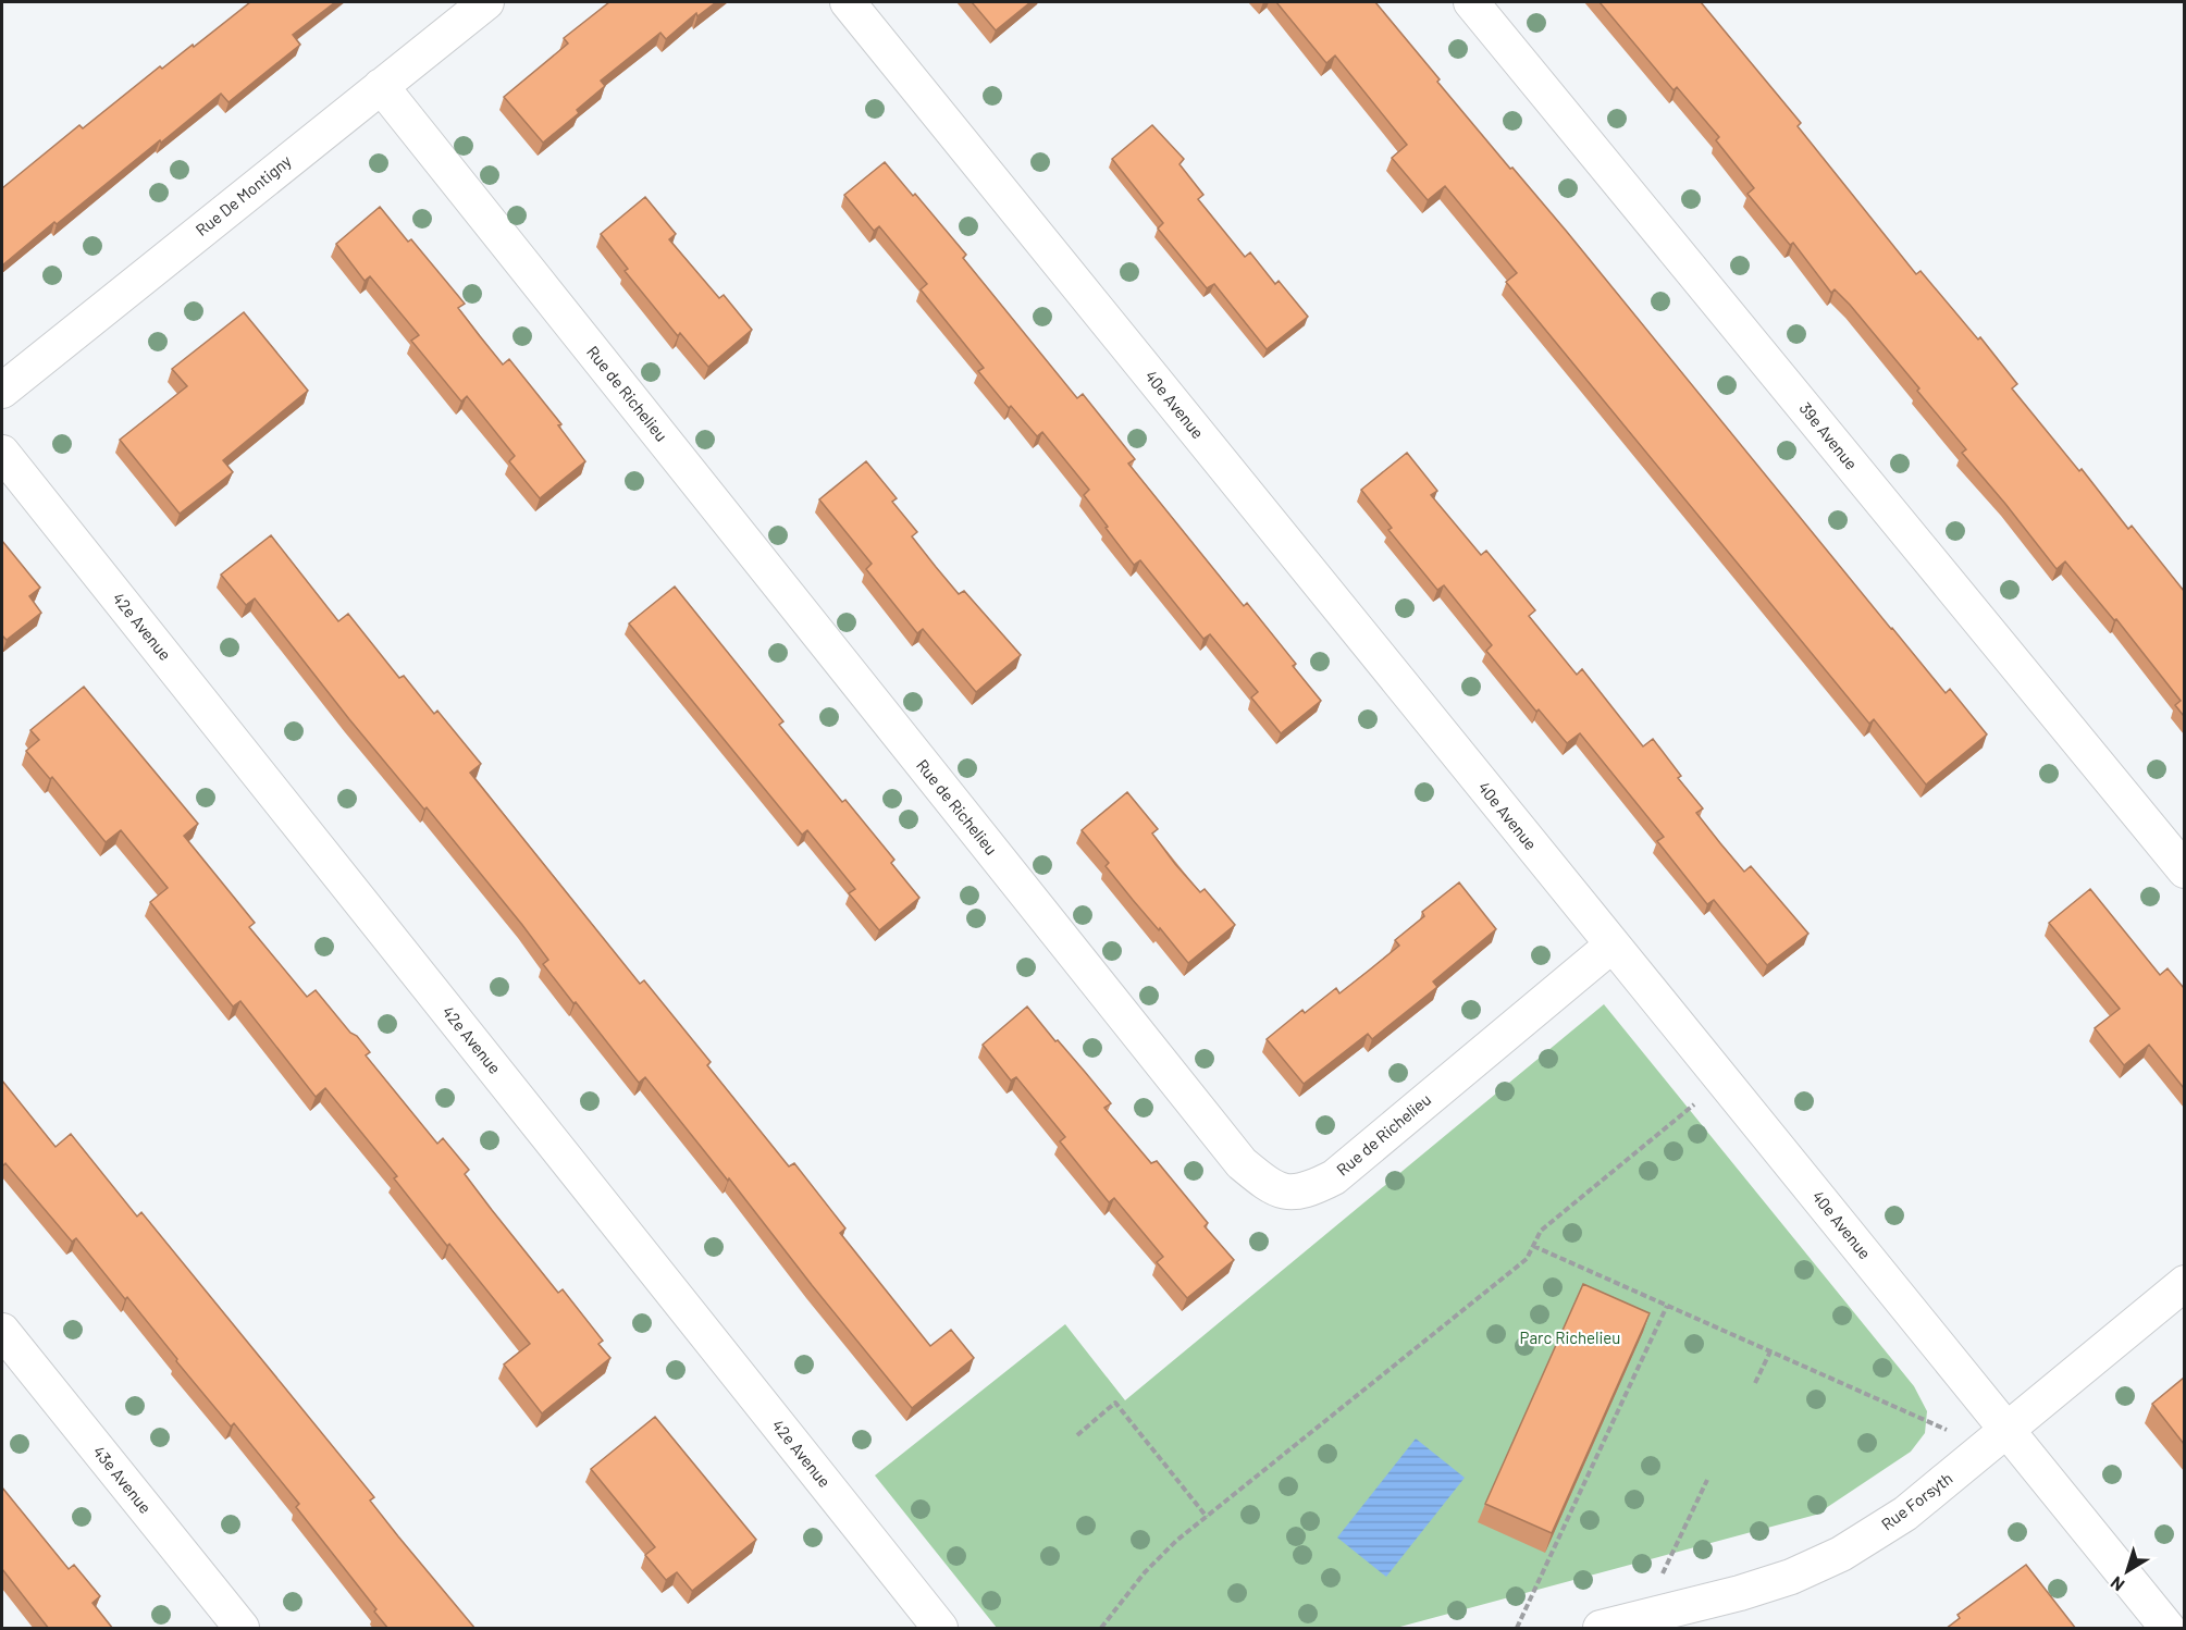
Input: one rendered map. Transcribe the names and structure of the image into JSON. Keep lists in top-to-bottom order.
{
  "streets": {
    "street": [
      "Rue De Montigny",
      "Rue de Richelieu",
      "40e Avenue",
      "39e Avenue",
      "42e Avenue",
      "43e Avenue",
      "Rue Forsyth"
    ]
  },
  "crossings": [
    ["Rue De Montigny", "Rue de Richelieu"],
    ["Rue de Richelieu", "40e Avenue"],
    ["40e Avenue", "Rue Forsyth"]
  ],
  "parks": ["Parc Richelieu"],
  "north": "bottom left"
}
